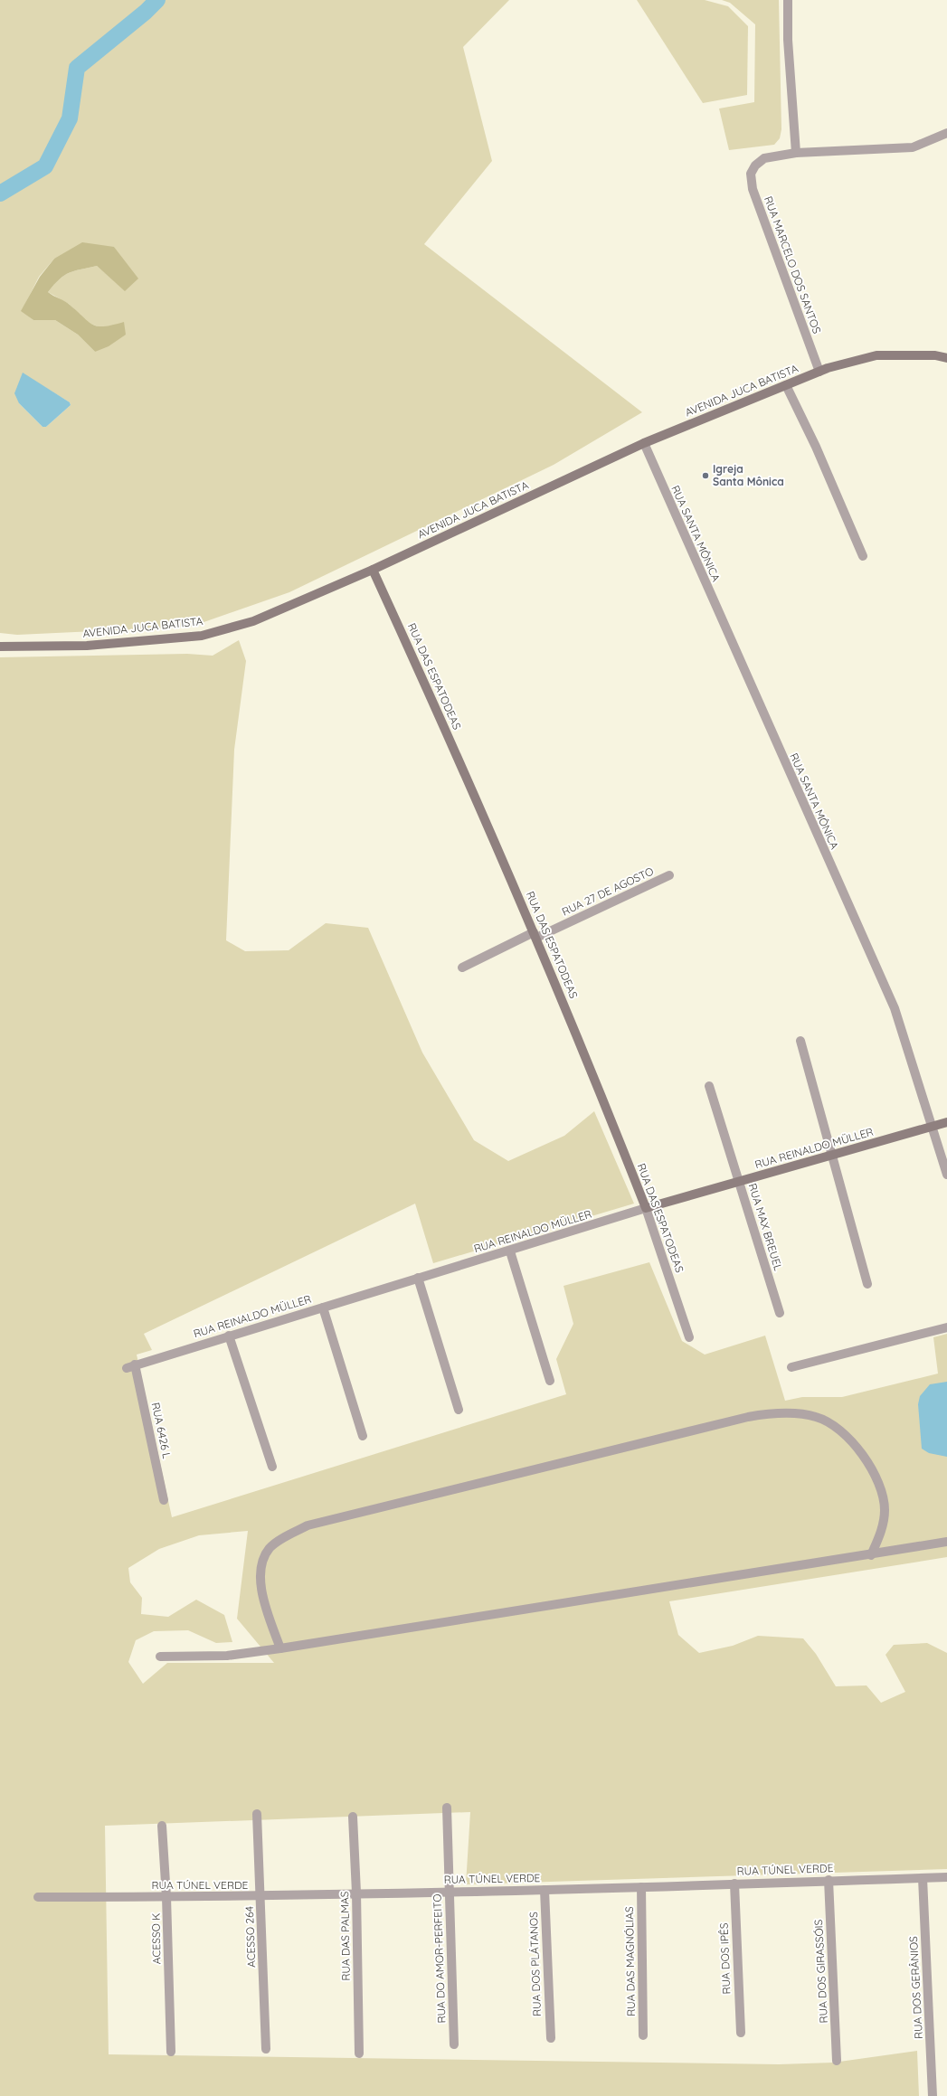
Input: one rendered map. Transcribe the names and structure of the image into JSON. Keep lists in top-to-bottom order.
{
  "streets": {
    "main road": ["AVENIDA JUCA BATISTA", "RUA DAS ESPATODEAS", "RUA REINALDO MÜLLER"],
    "street": [
      "RUA MARCELO DOS SANTOS",
      "RUA SANTA MÔNICA",
      "RUA 27 DE AGOSTO",
      "RUA MAX BREUEL",
      "RUA 6426 L",
      "RUA TÚNEL VERDE",
      "RUA DAS PALMAS",
      "ACESSO 264",
      "ACESSO K",
      "RUA DO AMOR-PERFEITO",
      "RUA DOS IPÊS",
      "RUA DAS MAGNÓLIAS",
      "RUA DOS PLÁTANOS",
      "RUA DOS GIRASSÓIS",
      "RUA DOS GERÂNIOS"
    ]
  },
  "crossings": [
    ["RUA MARCELO DOS SANTOS", "AVENIDA JUCA BATISTA"],
    ["AVENIDA JUCA BATISTA", "RUA SANTA MÔNICA"],
    ["AVENIDA JUCA BATISTA", "RUA DAS ESPATODEAS"],
    ["RUA SANTA MÔNICA", "RUA REINALDO MÜLLER"],
    ["RUA DAS ESPATODEAS", "RUA 27 DE AGOSTO"],
    ["RUA DAS ESPATODEAS", "RUA REINALDO MÜLLER"],
    ["RUA REINALDO MÜLLER", "RUA MAX BREUEL"],
    ["RUA REINALDO MÜLLER", "RUA 6426 L"],
    ["RUA TÚNEL VERDE", "RUA DAS PALMAS"],
    ["RUA TÚNEL VERDE", "ACESSO 264"],
    ["RUA TÚNEL VERDE", "ACESSO K"],
    ["RUA TÚNEL VERDE", "RUA DO AMOR-PERFEITO"],
    ["RUA TÚNEL VERDE", "RUA DOS IPÊS"],
    ["RUA TÚNEL VERDE", "RUA DAS MAGNÓLIAS"],
    ["RUA TÚNEL VERDE", "RUA DOS PLÁTANOS"],
    ["RUA TÚNEL VERDE", "RUA DOS GIRASSÓIS"],
    ["RUA TÚNEL VERDE", "RUA DOS GERÂNIOS"]
  ],
  "places": ["Igreja Santa Mônica"]
}
